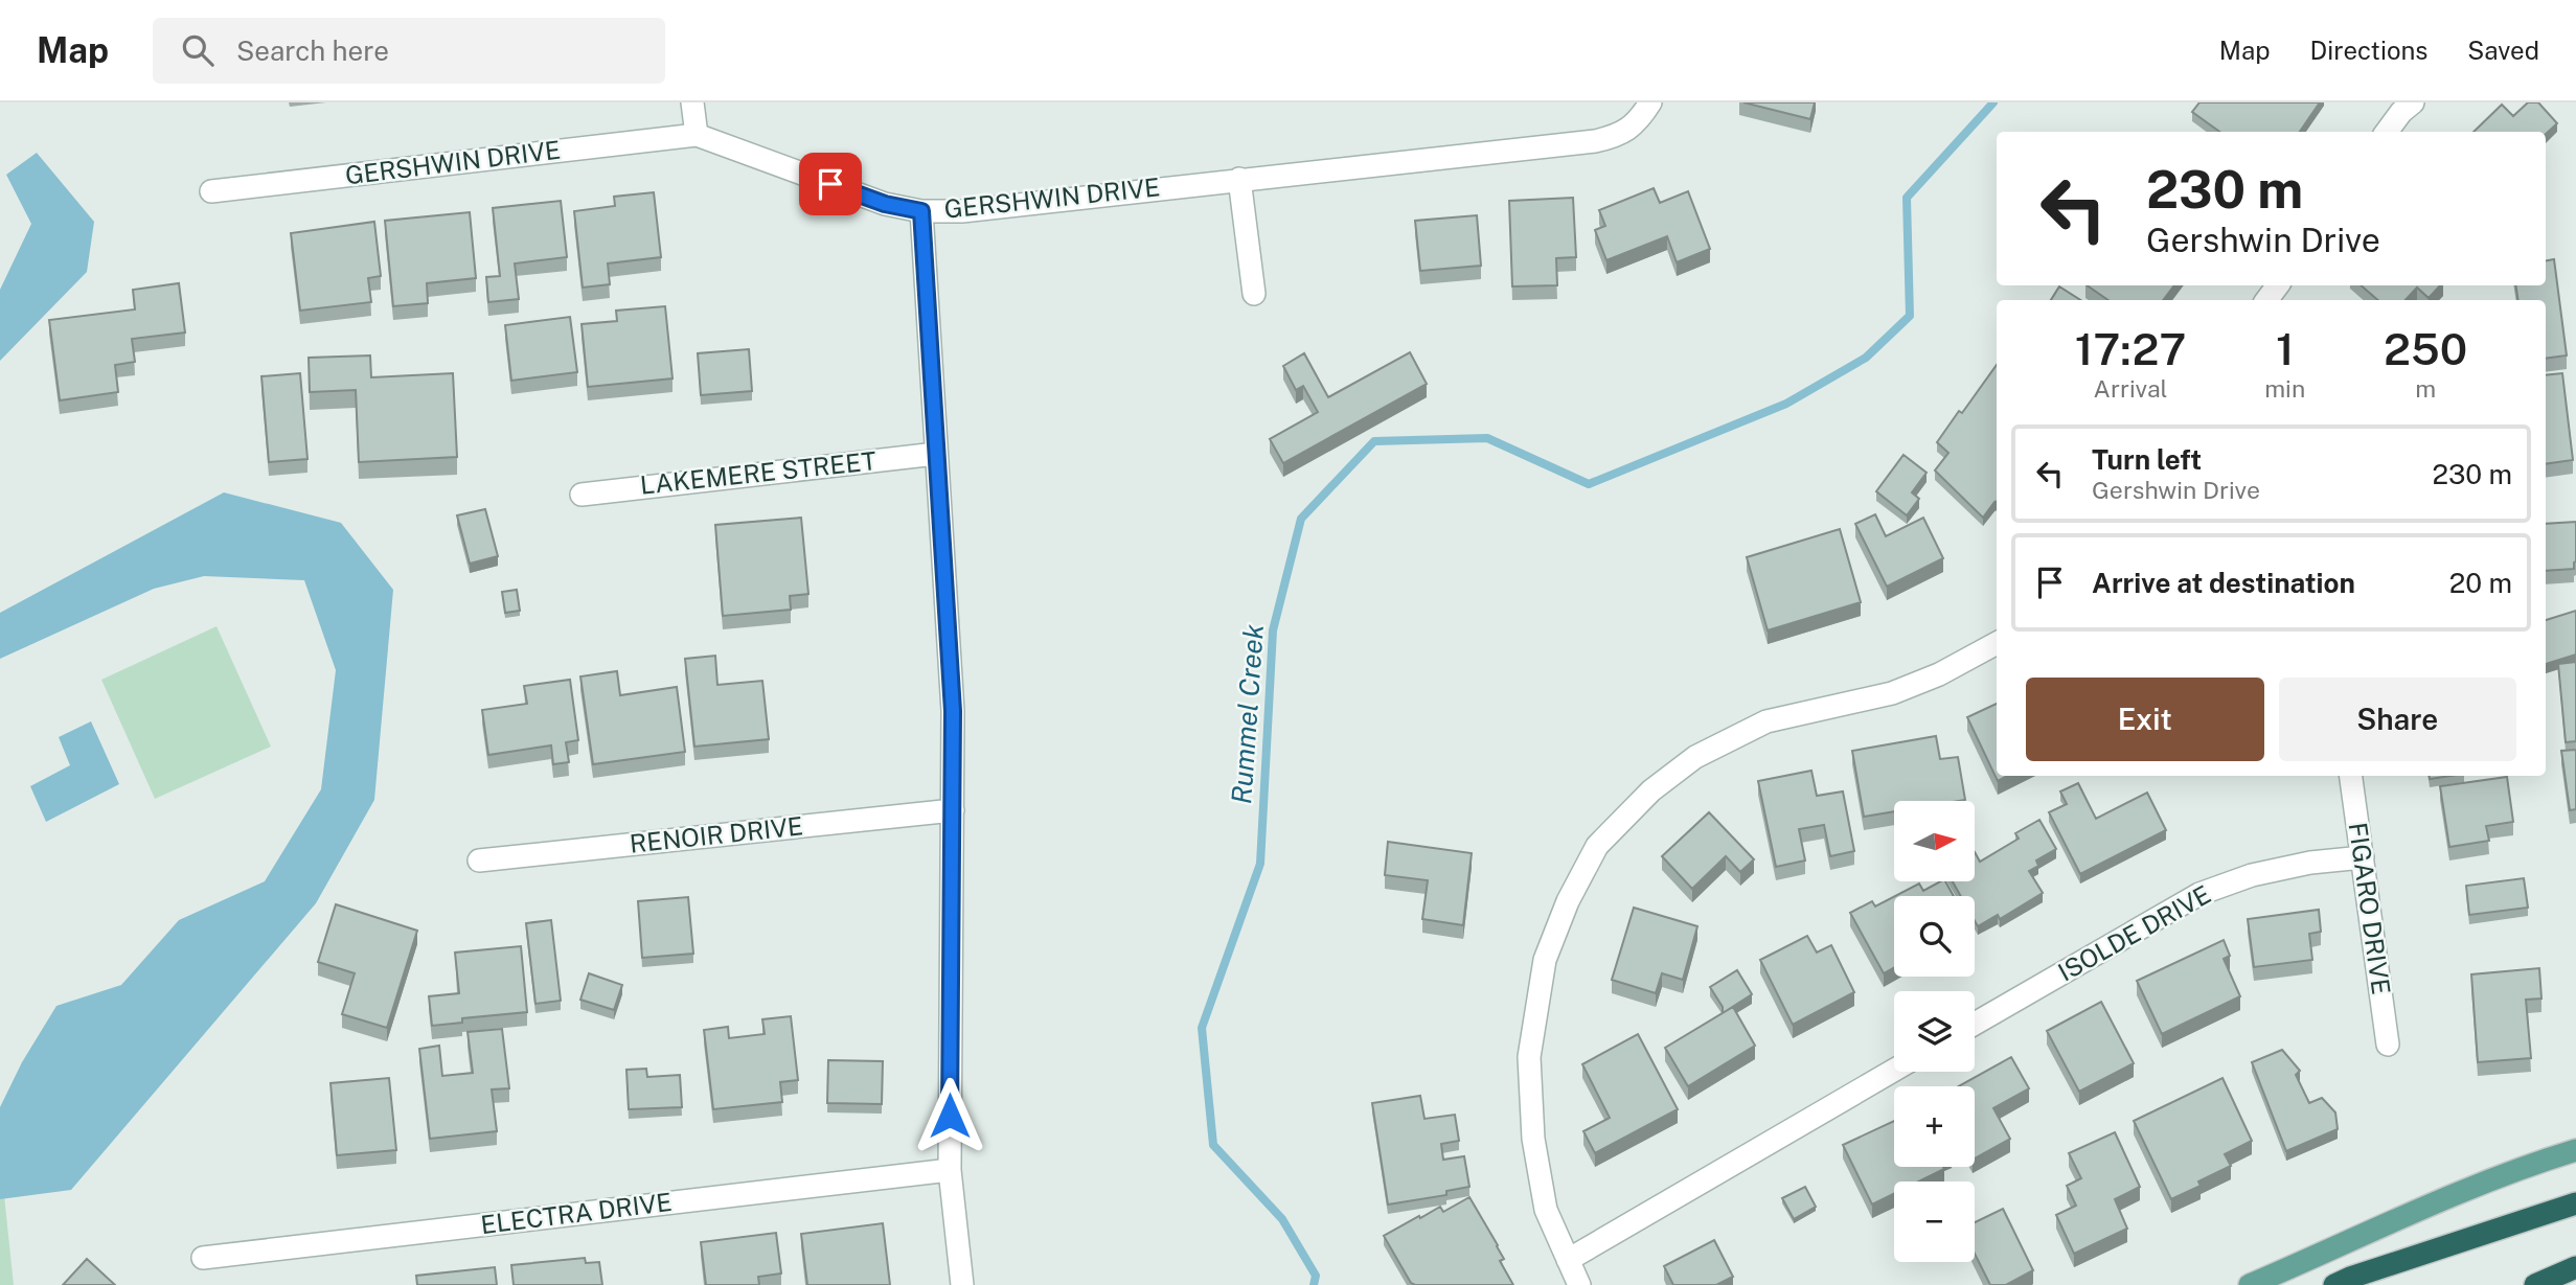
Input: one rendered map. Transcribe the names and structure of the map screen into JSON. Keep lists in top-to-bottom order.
{
  "streets": {
    "street": [
      "GERSHWIN DRIVE",
      "LAKEMERE STREET",
      "RENOIR DRIVE",
      "FIGARO DRIVE",
      "ISOLDE DRIVE",
      "ELECTRA DRIVE"
    ]
  },
  "crossings": [
    ["FIGARO DRIVE", "ISOLDE DRIVE"]
  ],
  "water": ["Rummel Creek"],
  "north": "right",
  "page": {
    "header": "Map",
    "search": "Search here",
    "nav": ["Map", "Directions", "Saved"],
    "turn": ["230 m", "Gershwin Drive"],
    "eta": [
      "17:27",
      "Arrival",
      "1",
      "min",
      "250",
      "m"
    ],
    "list": [
      {
        "name": "Turn left",
        "note": "Gershwin Drive",
        "value": "230 m"
      },
      {
        "name": "Arrive at destination",
        "value": "20 m"
      }
    ],
    "buttons": ["Exit", "Share"],
    "map_buttons": ["+", "−"]
  }
}
